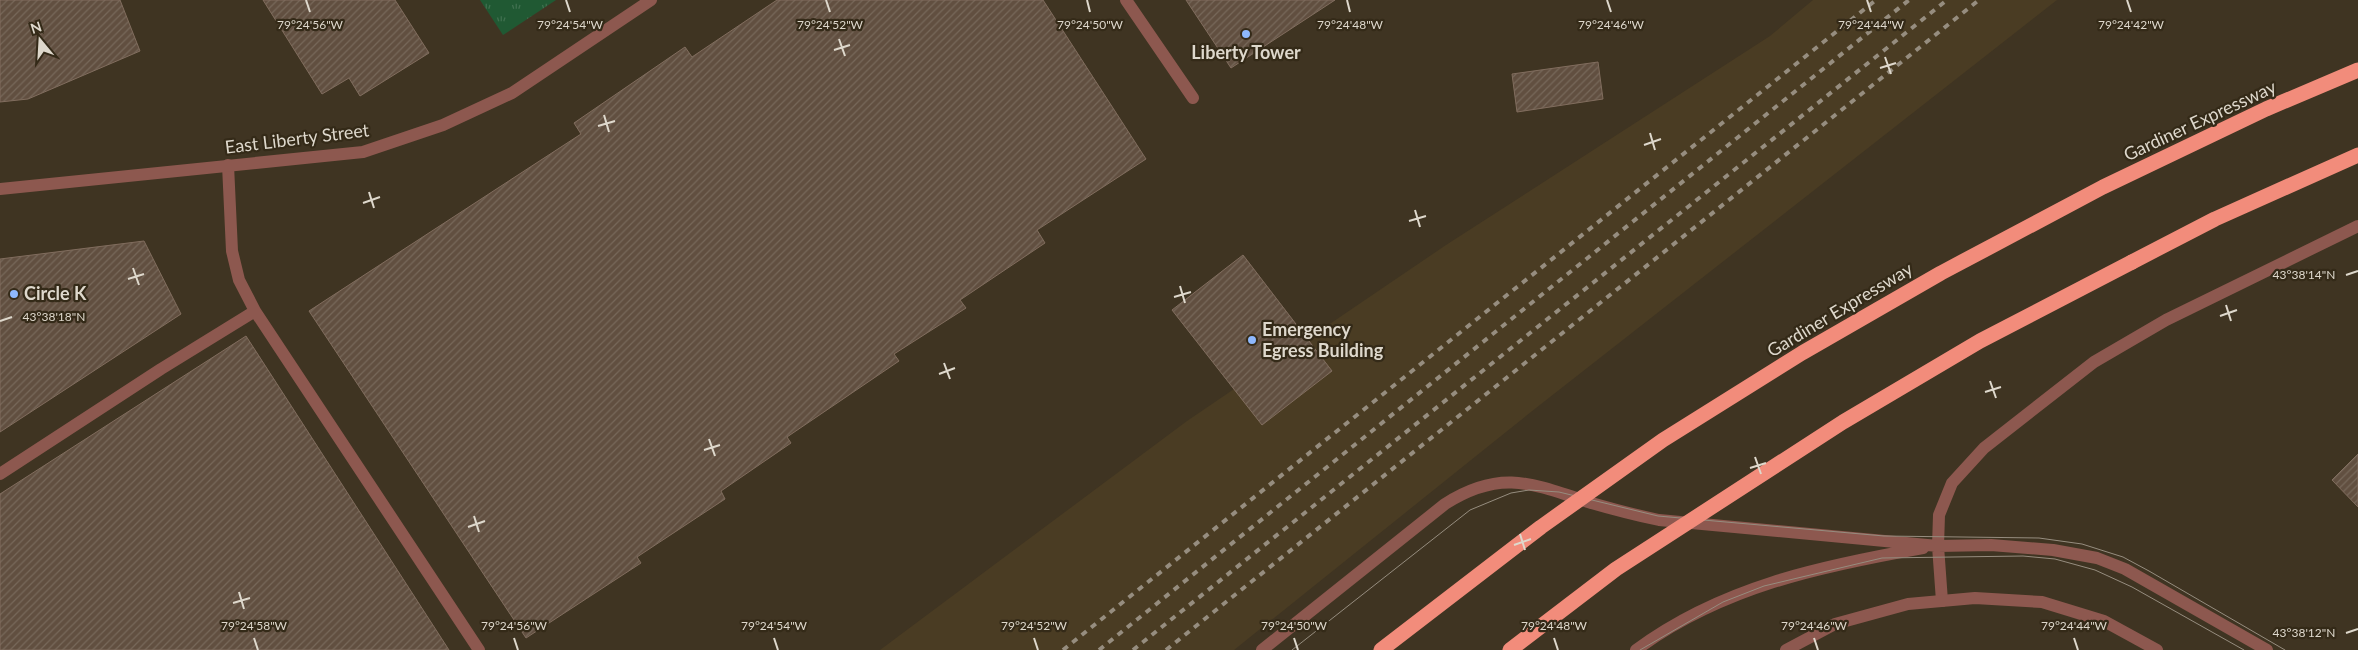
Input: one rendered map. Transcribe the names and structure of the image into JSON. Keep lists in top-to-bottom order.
{
  "streets": {
    "highway": ["Gardiner Expressway"],
    "street": ["East Liberty Street"]
  },
  "places": ["Liberty Tower", "Circle K", "Emergency Egress Building"],
  "north": "top",
  "coordinates": [
    "79°24'56\"W",
    "79°24'54\"W",
    "79°24'52\"W",
    "79°24'50\"W",
    "79°24'48\"W",
    "79°24'46\"W",
    "79°24'44\"W",
    "79°24'42\"W",
    "43°38'14\"N",
    "43°38'18\"N",
    "79°24'58\"W",
    "43°38'12\"N"
  ]
}
